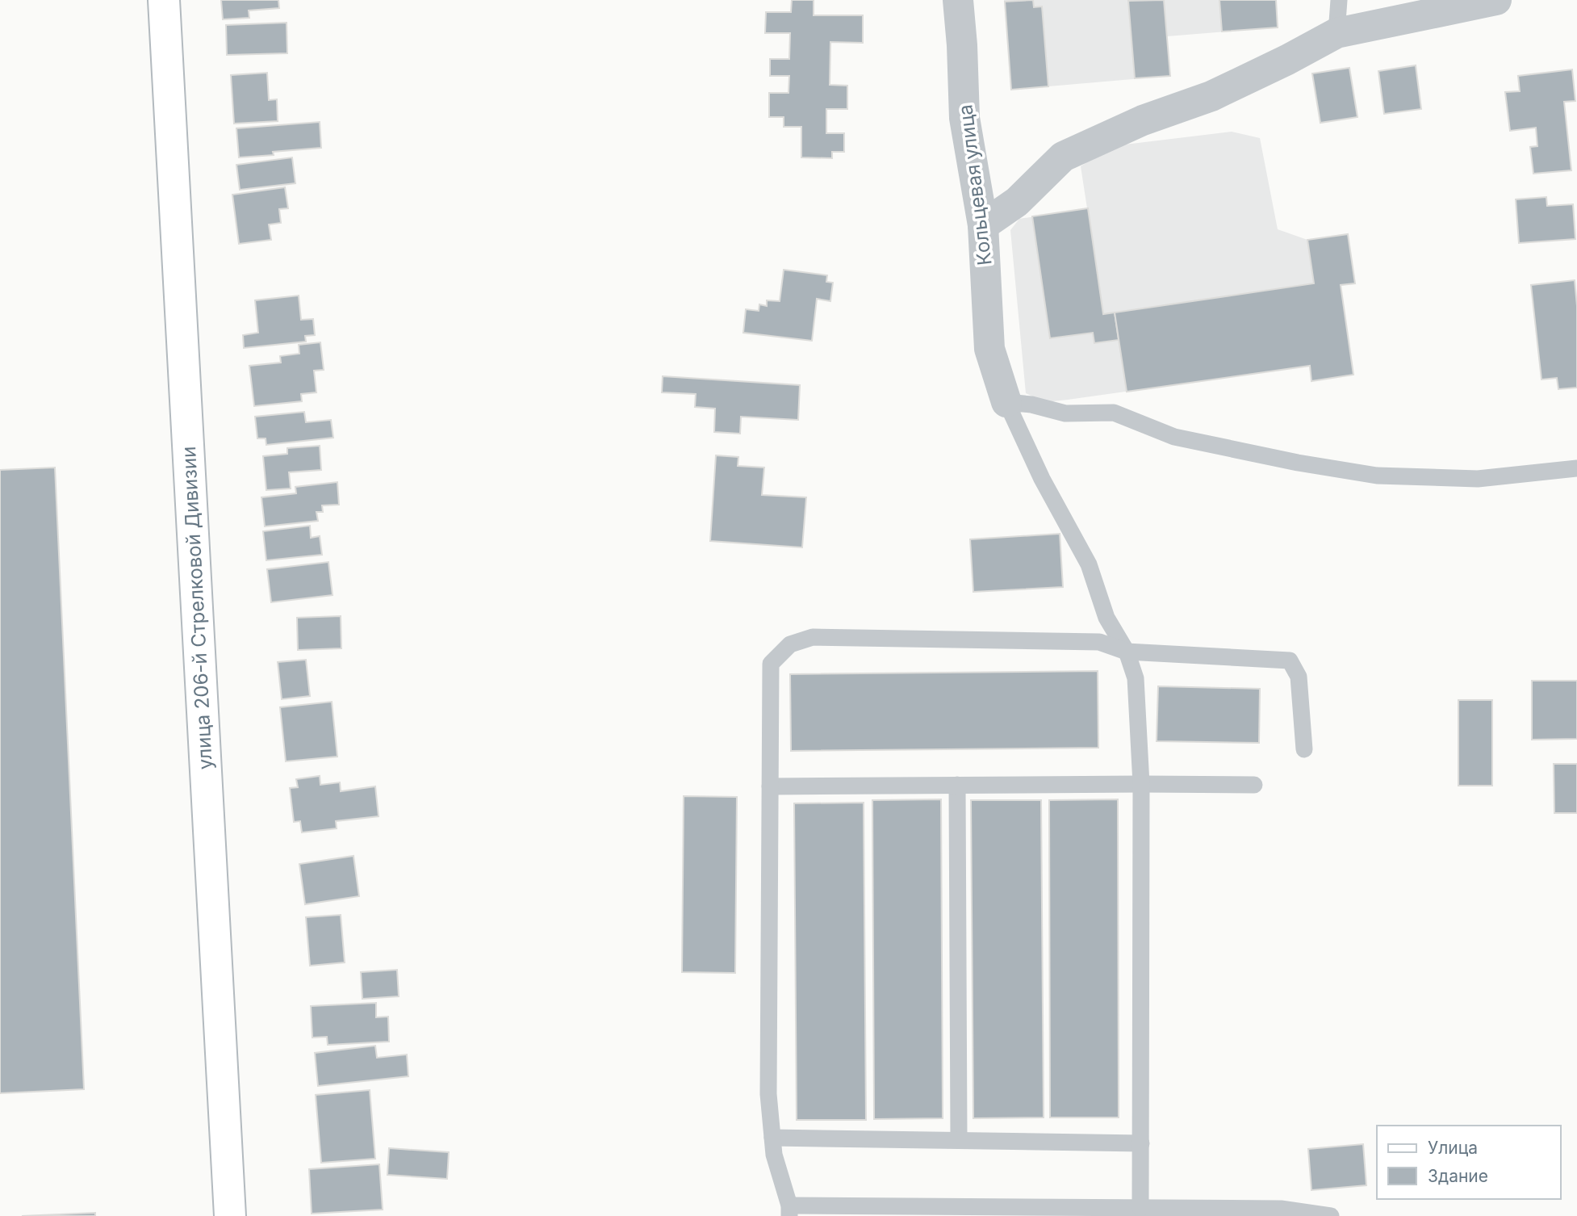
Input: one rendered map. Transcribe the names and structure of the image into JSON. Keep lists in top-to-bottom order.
{
  "streets": {
    "main road": ["улица 206-й Стрелковой Дивизии"],
    "street": ["Кольцевая улица"]
  },
  "legend": ["Улица", "Здание"]
}
